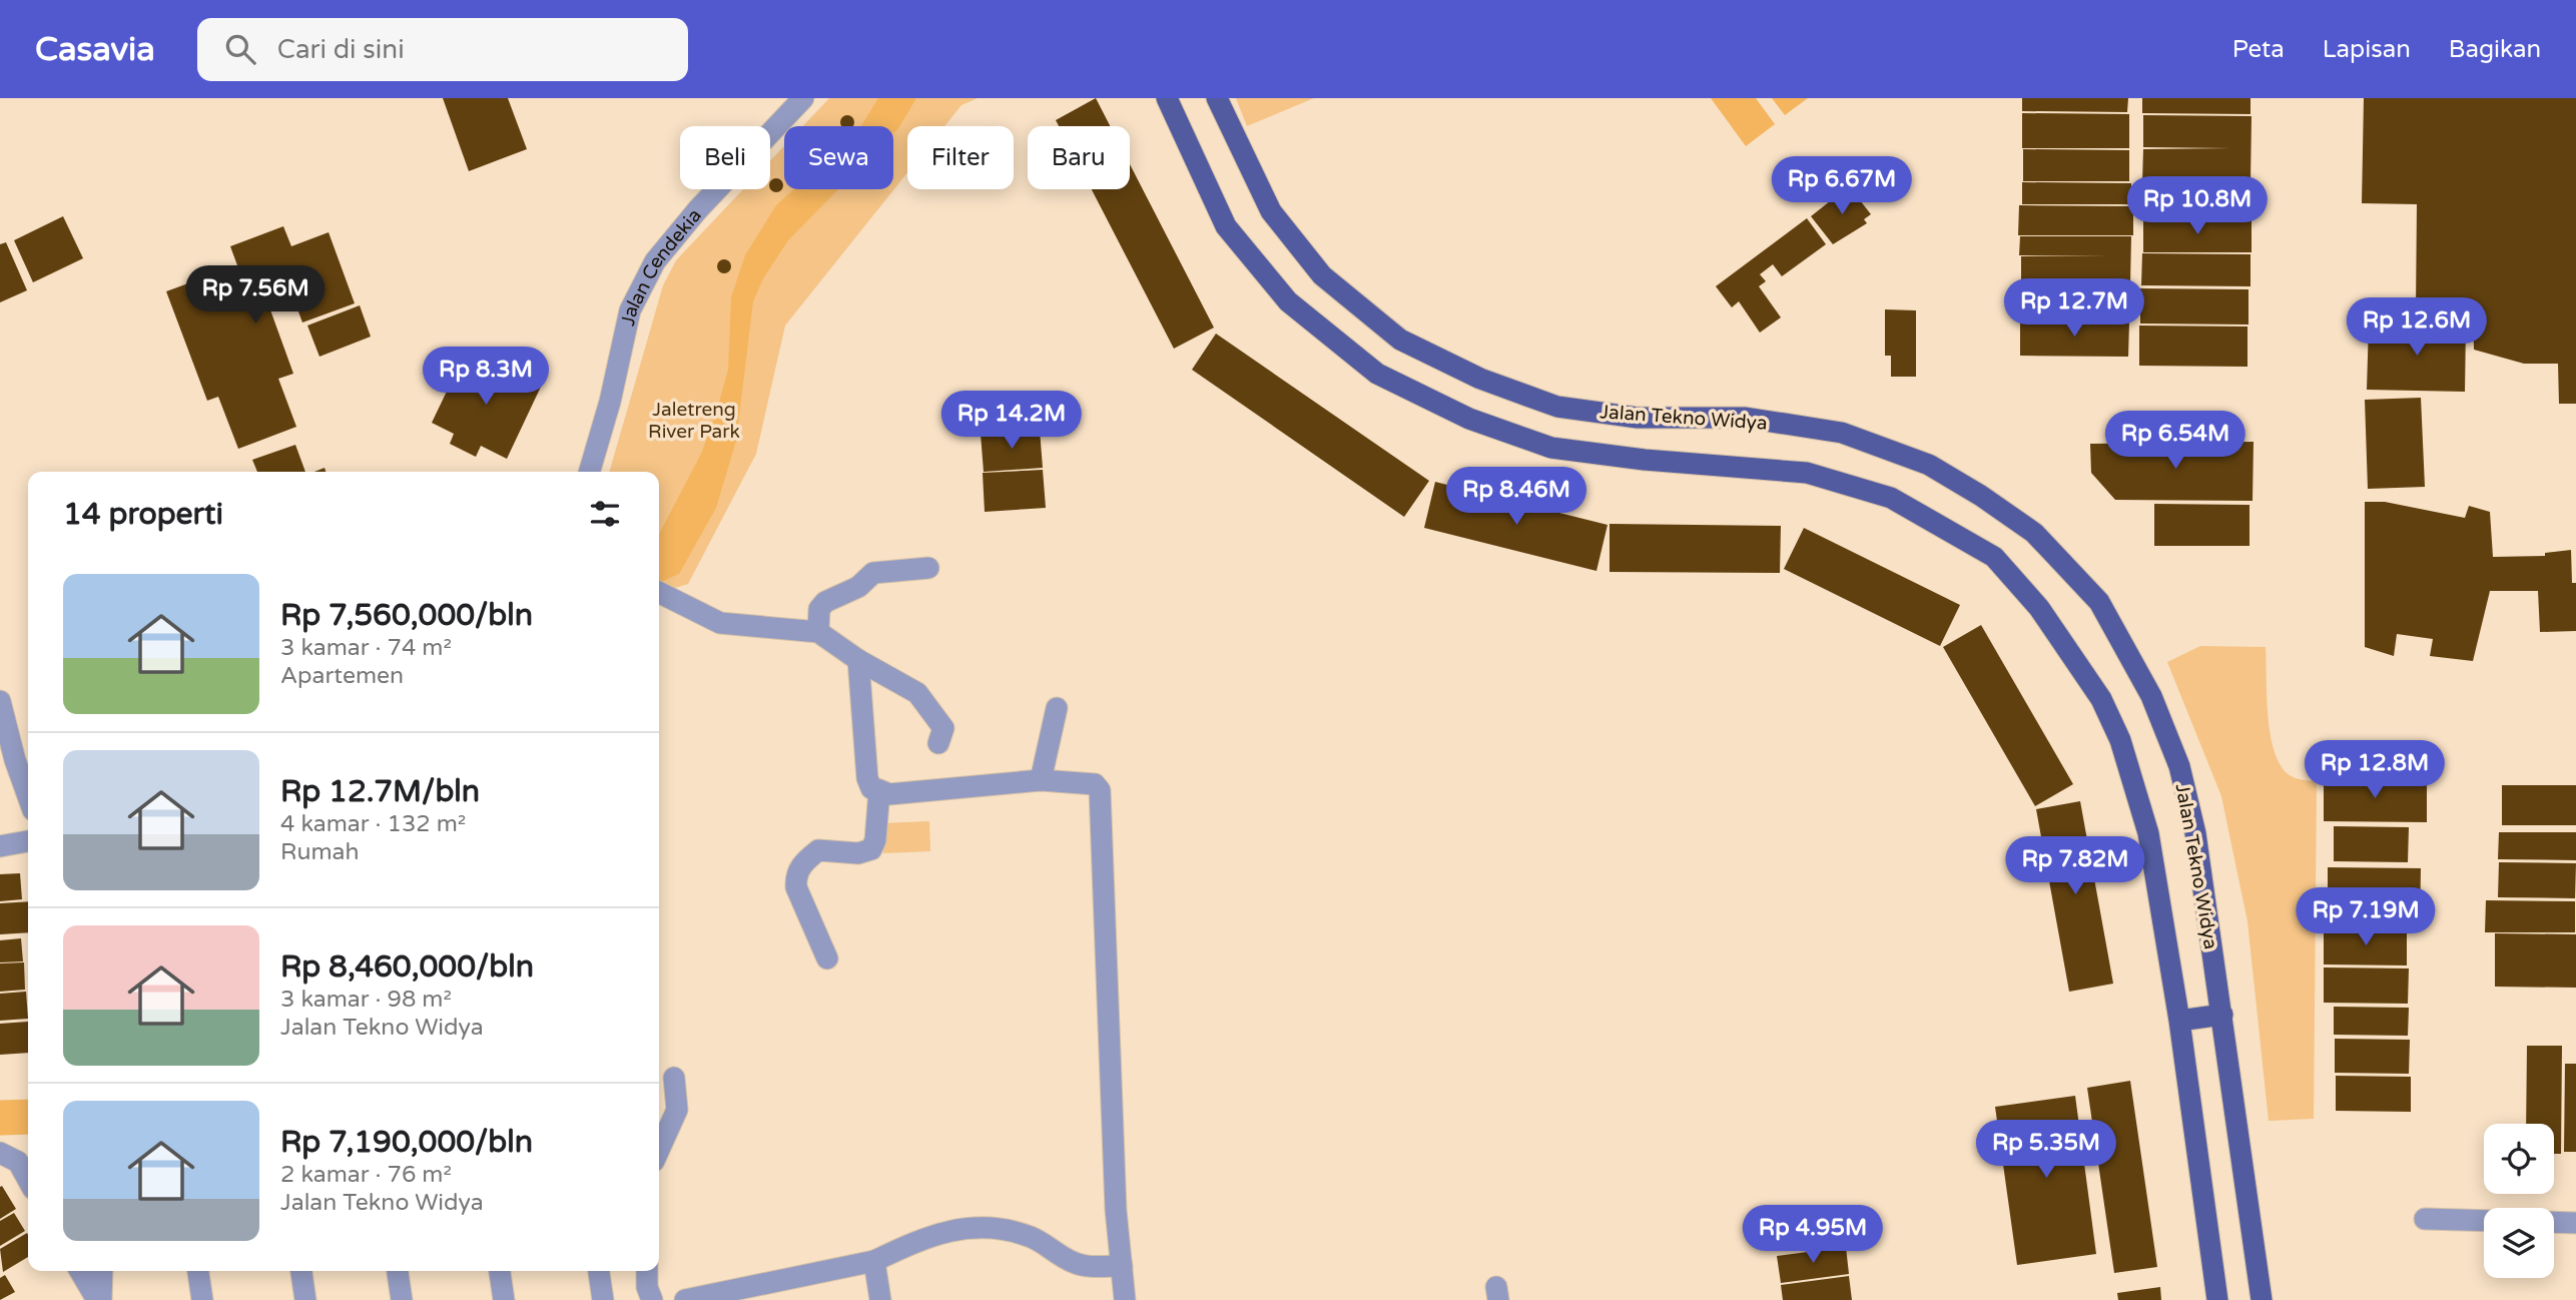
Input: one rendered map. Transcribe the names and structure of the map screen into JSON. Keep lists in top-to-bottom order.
{
  "streets": {
    "main road": ["Jalan Tekno Widya"],
    "street": ["Jalan Cendekia"]
  },
  "parks": ["Jaletreng River Park"],
  "page": {
    "header": "Casavia",
    "search": "Cari di sini",
    "nav": ["Peta", "Lapisan", "Bagikan"],
    "chip": [
      "Beli",
      "Sewa",
      "Filter",
      "Baru"
    ],
    "price": [
      "Rp 6.67M",
      "Rp 10.8M",
      "Rp 7.56M",
      "Rp 12.7M",
      "Rp 12.6M",
      "Rp 8.3M",
      "Rp 14.2M",
      "Rp 6.54M",
      "Rp 8.46M",
      "Rp 12.8M",
      "Rp 7.82M",
      "Rp 7.19M",
      "Rp 5.35M",
      "Rp 4.95M"
    ],
    "heading": "14 properti",
    "list": [
      {
        "name": "Rp 7,560,000/bln",
        "note": "3 kamar · 74 m² · Apartemen"
      },
      {
        "name": "Rp 12.7M/bln",
        "note": "4 kamar · 132 m² · Rumah"
      },
      {
        "name": "Rp 8,460,000/bln",
        "note": "3 kamar · 98 m² · Jalan Tekno Widya"
      },
      {
        "name": "Rp 7,190,000/bln",
        "note": "2 kamar · 76 m² · Jalan Tekno Widya"
      }
    ]
  }
}
